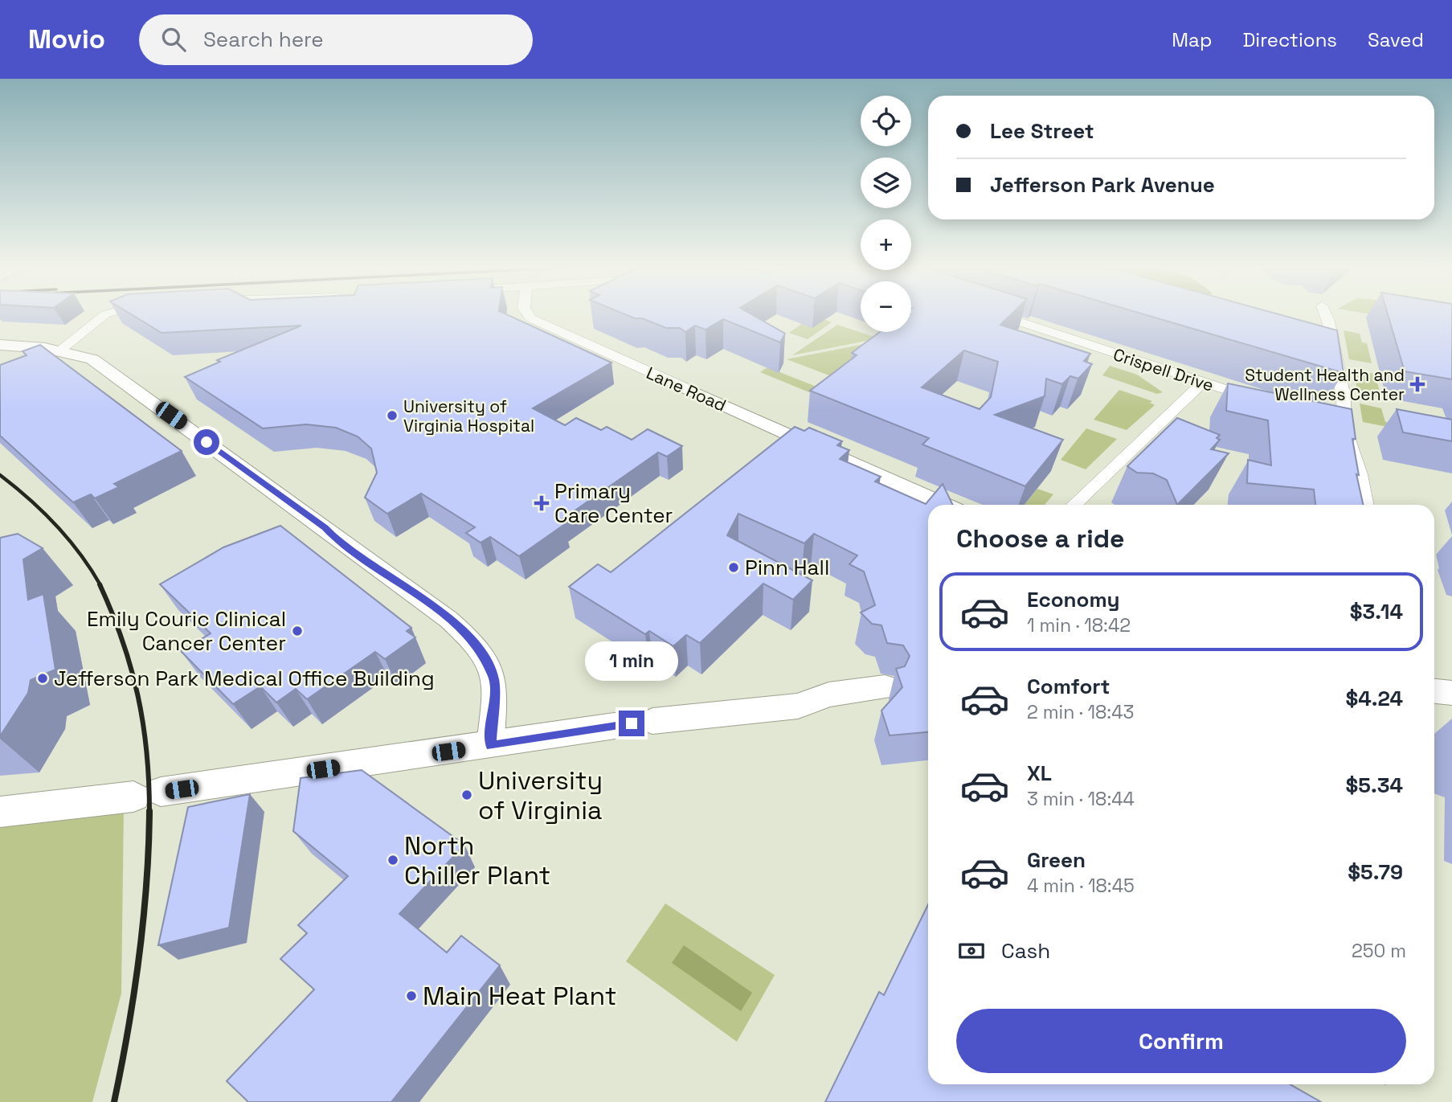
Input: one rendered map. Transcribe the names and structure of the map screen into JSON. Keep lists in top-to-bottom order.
{
  "streets": {
    "street": ["Crispell Drive", "Lane Road"]
  },
  "places": {
    "health": ["Student Health and Wellness Center", "Primary Care Center"],
    "other": [
      "University of Virginia Hospital",
      "Pinn Hall",
      "Emily Couric Clinical Cancer Center",
      "Jefferson Park Medical Office Building",
      "University of Virginia",
      "North Chiller Plant",
      "Main Heat Plant"
    ]
  },
  "page": {
    "header": "Movio",
    "search": "Search here",
    "nav": ["Map", "Directions", "Saved"],
    "map_buttons": ["+", "−"],
    "banner": ["Lee Street", "Jefferson Park Avenue"],
    "heading": "Choose a ride",
    "list": [
      {
        "name": "Economy",
        "note": "1 min · 18:42",
        "value": "$3.14"
      },
      {
        "name": "Comfort",
        "note": "2 min · 18:43",
        "value": "$4.24"
      },
      {
        "name": "XL",
        "note": "3 min · 18:44",
        "value": "$5.34"
      },
      {
        "name": "Green",
        "note": "4 min · 18:45",
        "value": "$5.79"
      }
    ],
    "bubble": "1 min",
    "pay": ["Cash", "250 m"],
    "buttons": "Confirm"
  }
}
